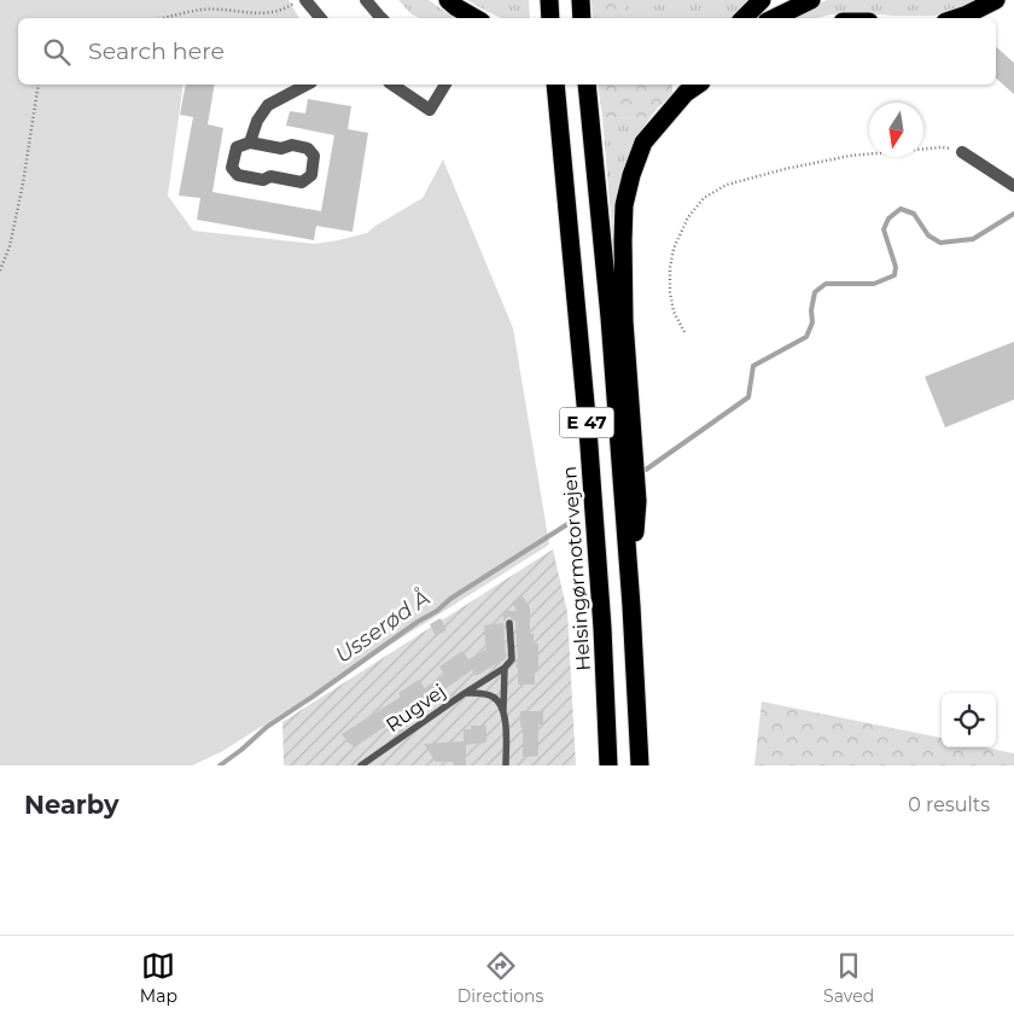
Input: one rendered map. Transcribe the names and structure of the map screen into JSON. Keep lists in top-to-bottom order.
{
  "streets": {
    "highway": ["E 47", "Helsingørmotorvejen"],
    "lane": ["Rugvej"]
  },
  "water": ["Usserød Å"],
  "north": "bottom",
  "page": {
    "search": "Search here",
    "heading": ["Nearby", "0 results"],
    "nav": ["Map", "Directions", "Saved"]
  }
}
